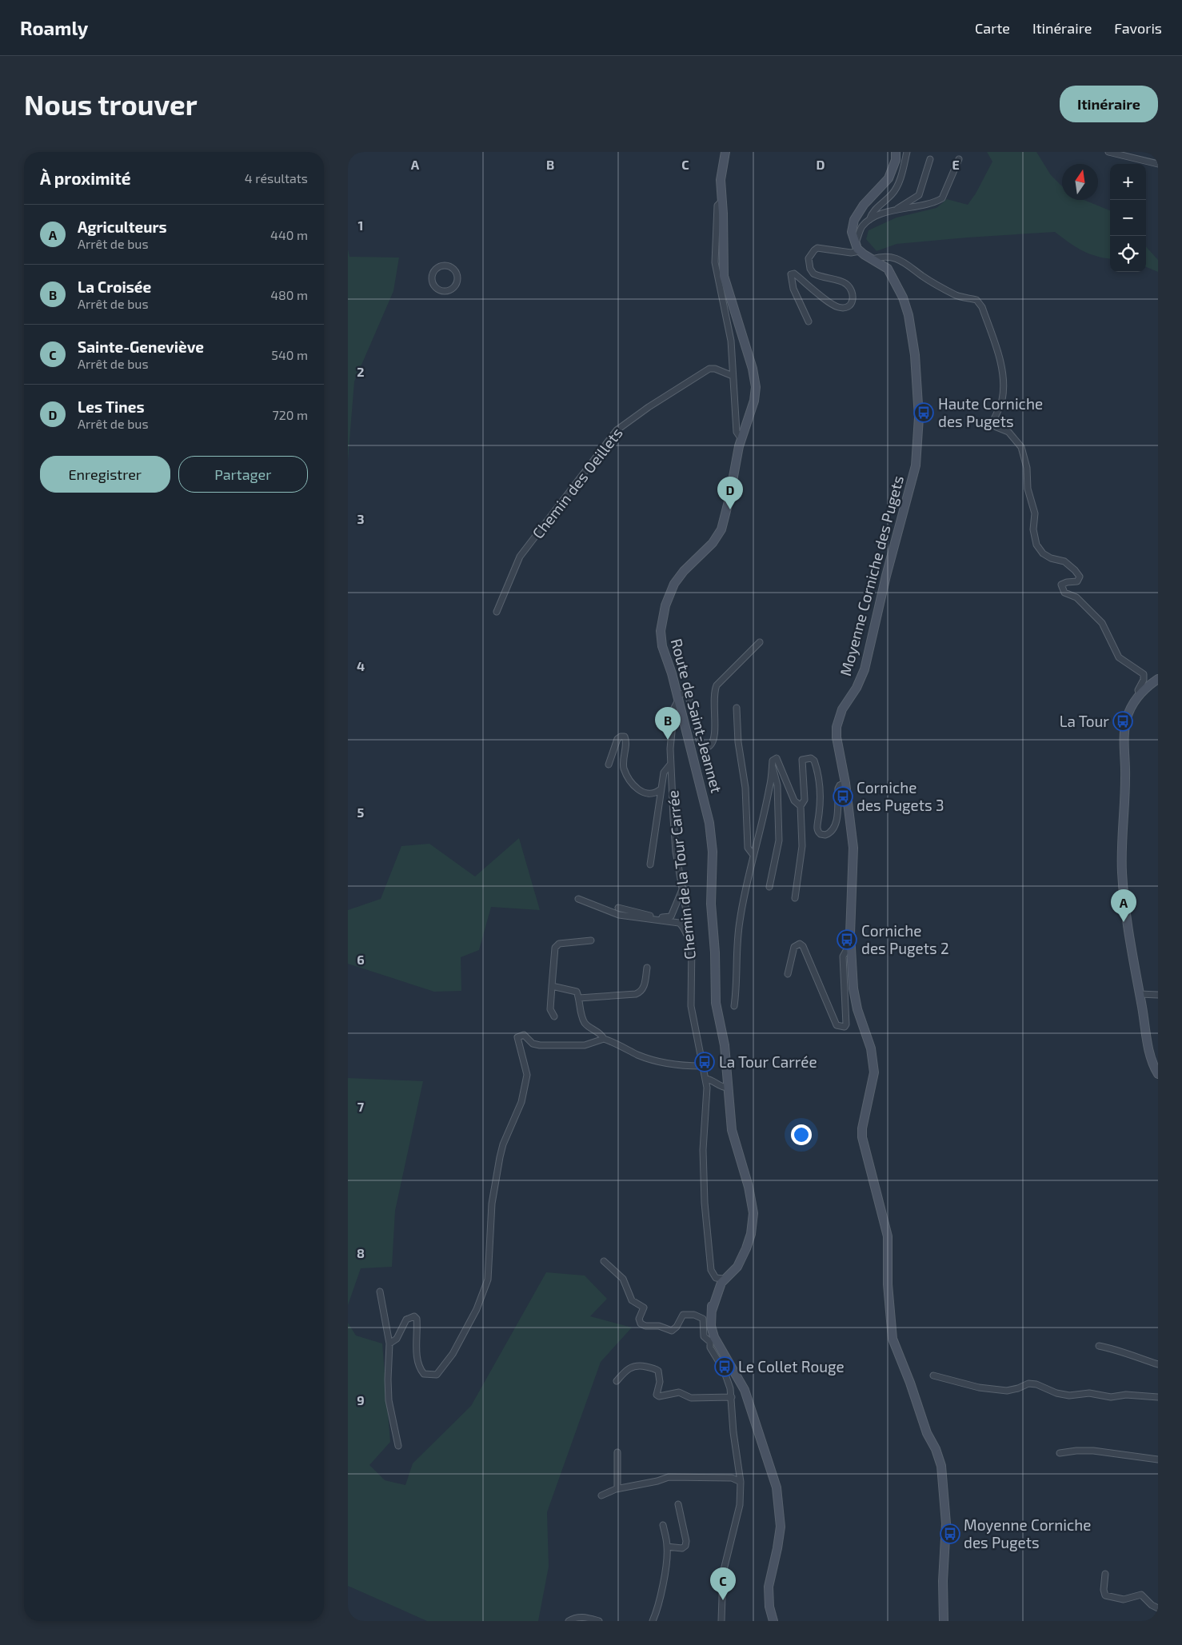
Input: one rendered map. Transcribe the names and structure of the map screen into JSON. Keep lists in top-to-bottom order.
{
  "streets": {
    "main road": ["Moyenne Corniche des Pugets", "Route de Saint-Jeannet"],
    "street": ["Chemin des Oeillets", "Chemin de la Tour Carrée"]
  },
  "crossings": [
    ["Route de Saint-Jeannet", "Chemin de la Tour Carrée"]
  ],
  "places": {
    "bus stop": [
      "Haute Corniche des Pugets",
      "La Tour",
      "Corniche des Pugets 3",
      "Corniche des Pugets 2",
      "La Tour Carrée",
      "Le Collet Rouge",
      "Moyenne Corniche des Pugets"
    ]
  },
  "north": "top",
  "page": {
    "header": "Roamly",
    "nav": ["Carte", "Itinéraire", "Favoris"],
    "buttons": [
      "Itinéraire",
      ["Enregistrer", "Partager"]
    ],
    "title": "Nous trouver",
    "heading": ["À proximité", "4 résultats"],
    "map_buttons": ["+", "−"],
    "list": [
      {
        "mark": "A",
        "name": "Agriculteurs",
        "note": "Arrêt de bus",
        "value": "440 m"
      },
      {
        "mark": "B",
        "name": "La Croisée",
        "note": "Arrêt de bus",
        "value": "480 m"
      },
      {
        "mark": "C",
        "name": "Sainte-Geneviève",
        "note": "Arrêt de bus",
        "value": "540 m"
      },
      {
        "mark": "D",
        "name": "Les Tines",
        "note": "Arrêt de bus",
        "value": "720 m"
      }
    ],
    "pins": [
      "D",
      "B",
      "A",
      "C"
    ]
  },
  "grid": {
    "columns": [
      "A",
      "B",
      "C",
      "D",
      "E"
    ],
    "rows": [
      "1",
      "2",
      "3",
      "4",
      "5",
      "6",
      "7",
      "8",
      "9"
    ]
  }
}
